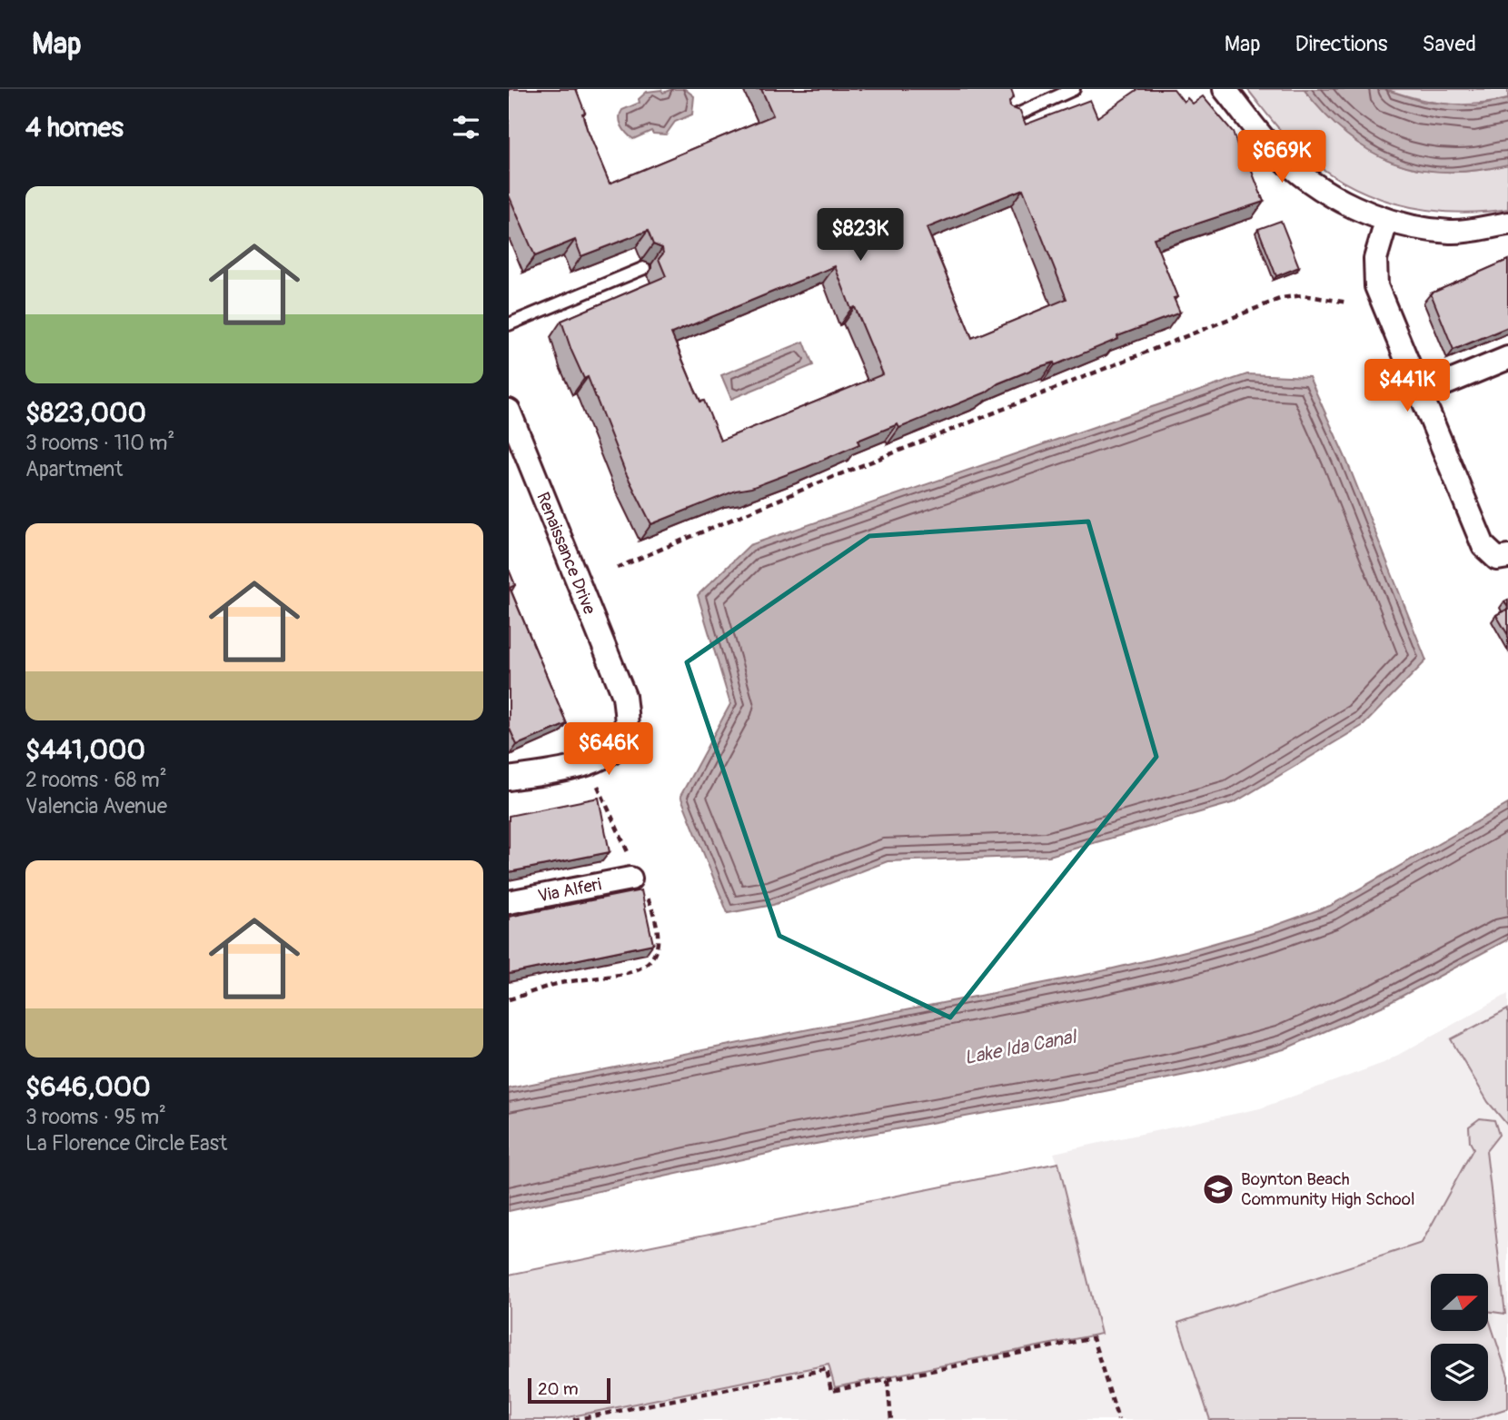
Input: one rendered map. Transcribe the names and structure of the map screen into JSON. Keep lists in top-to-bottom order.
{
  "streets": {
    "street": ["Renaissance Drive", "Via Alferi"]
  },
  "water": ["Lake Ida Canal"],
  "places": {
    "school or university": ["Boynton Beach Community High School"]
  },
  "scale_bar": "20 m",
  "north": "right",
  "page": {
    "header": "Map",
    "nav": ["Map", "Directions", "Saved"],
    "heading": "4 homes",
    "price": [
      "$669K",
      "$823K",
      "$441K",
      "$646K"
    ],
    "list": [
      {
        "name": "$823,000",
        "note": "3 rooms · 110 m² · Apartment"
      },
      {
        "name": "$441,000",
        "note": "2 rooms · 68 m² · Valencia Avenue"
      },
      {
        "name": "$646,000",
        "note": "3 rooms · 95 m² · La Florence Circle East"
      }
    ],
    "scale": "20 m"
  }
}
